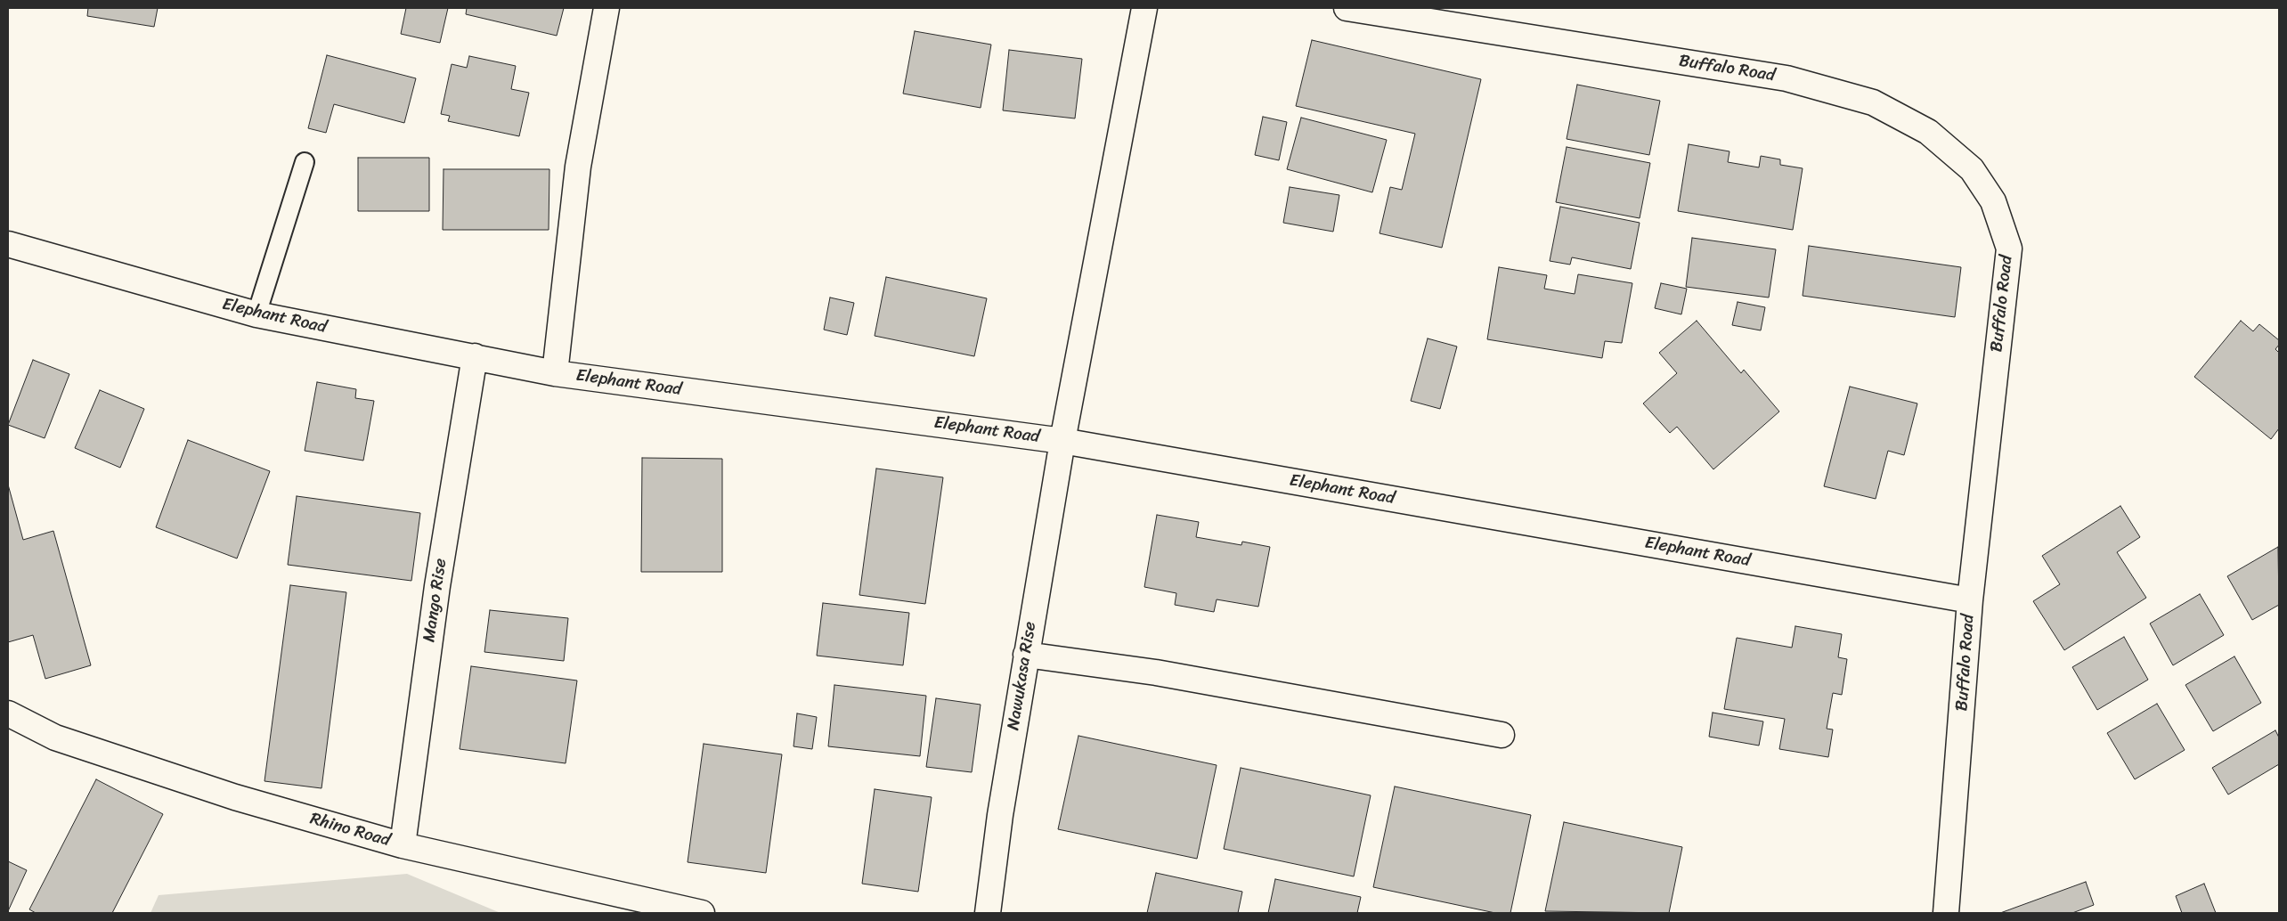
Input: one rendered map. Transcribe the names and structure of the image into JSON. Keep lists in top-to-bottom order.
{
  "streets": {
    "street": [
      "Buffalo Road",
      "Elephant Road",
      "Mango Rise",
      "Nawukasa Rise",
      "Rhino Road"
    ]
  },
  "crossings": [
    ["Buffalo Road", "Elephant Road"],
    ["Elephant Road", "Mango Rise"],
    ["Elephant Road", "Nawukasa Rise"],
    ["Mango Rise", "Rhino Road"]
  ]
}
